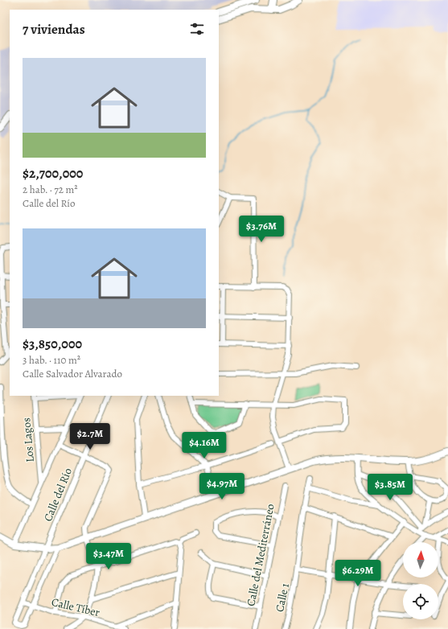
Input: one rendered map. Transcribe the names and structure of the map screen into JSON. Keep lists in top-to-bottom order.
{
  "streets": {
    "street": [
      "Los Lagos",
      "Calle del Río",
      "Calle del Mediterráneo",
      "Calle 1",
      "Calle Tíber"
    ]
  },
  "crossings": [
    ["Calle del Río", "Calle Tíber"]
  ],
  "north": "top",
  "page": {
    "heading": "7 viviendas",
    "list": [
      {
        "name": "$2,700,000",
        "note": "2 hab. · 72 m² · Calle del Río"
      },
      {
        "name": "$3,850,000",
        "note": "3 hab. · 110 m² · Calle Salvador Alvarado"
      }
    ],
    "price": [
      "$3.76M",
      "$2.7M",
      "$4.16M",
      "$4.97M",
      "$3.85M",
      "$3.47M",
      "$6.29M"
    ]
  }
}
